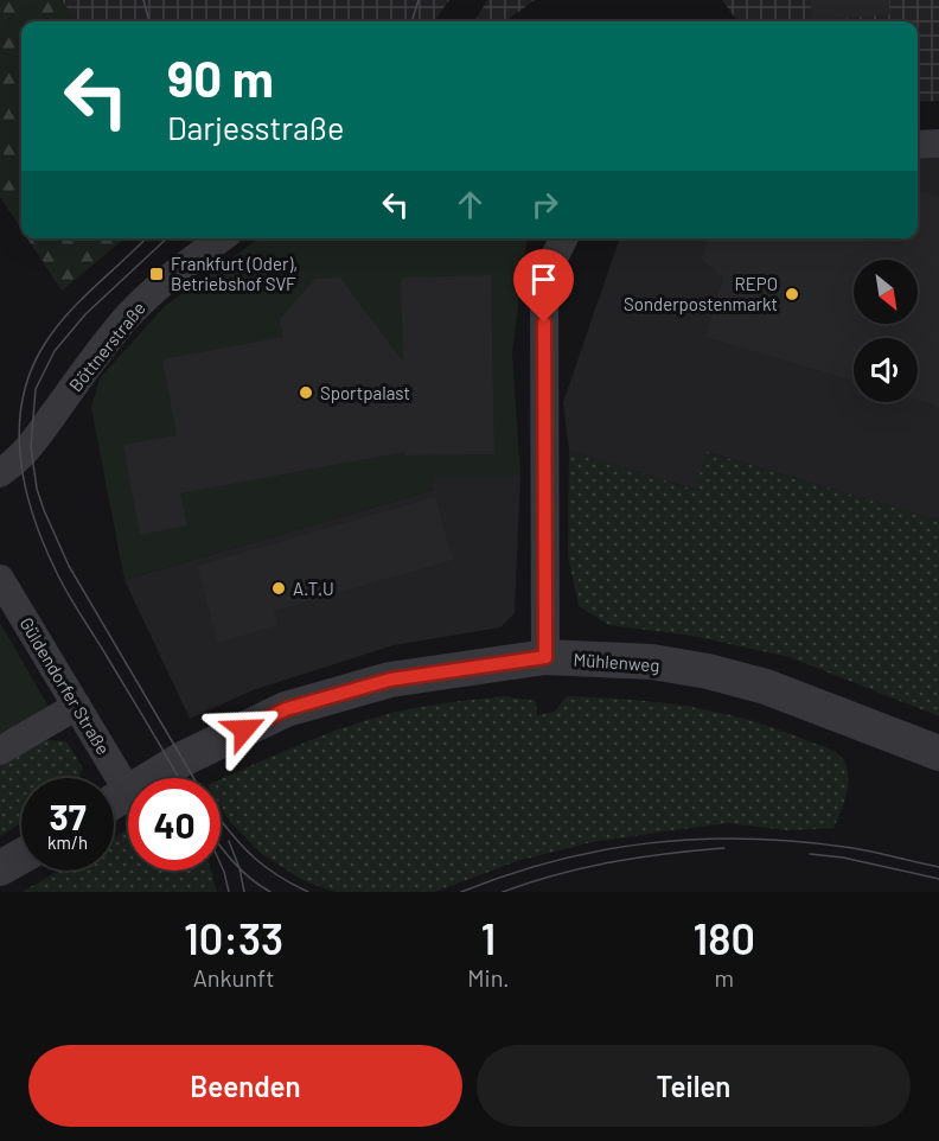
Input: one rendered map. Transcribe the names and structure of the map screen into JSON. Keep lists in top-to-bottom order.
{
  "streets": {
    "street": ["Böttnerstraße", "Mühlenweg", "Güldendorfer Straße"]
  },
  "places": {
    "transit": ["Frankfurt (Oder), Betriebshof SVF"],
    "other": ["REPO Sonderpostenmarkt", "Sportpalast", "A.T.U"]
  },
  "north": "bottom right",
  "page": {
    "turn": ["90 m", "Darjesstraße"],
    "speed": "37 km/h",
    "limit": "40",
    "eta": [
      "10:33",
      "Ankunft",
      "1",
      "Min.",
      "180",
      "m"
    ],
    "buttons": ["Beenden", "Teilen"]
  }
}
